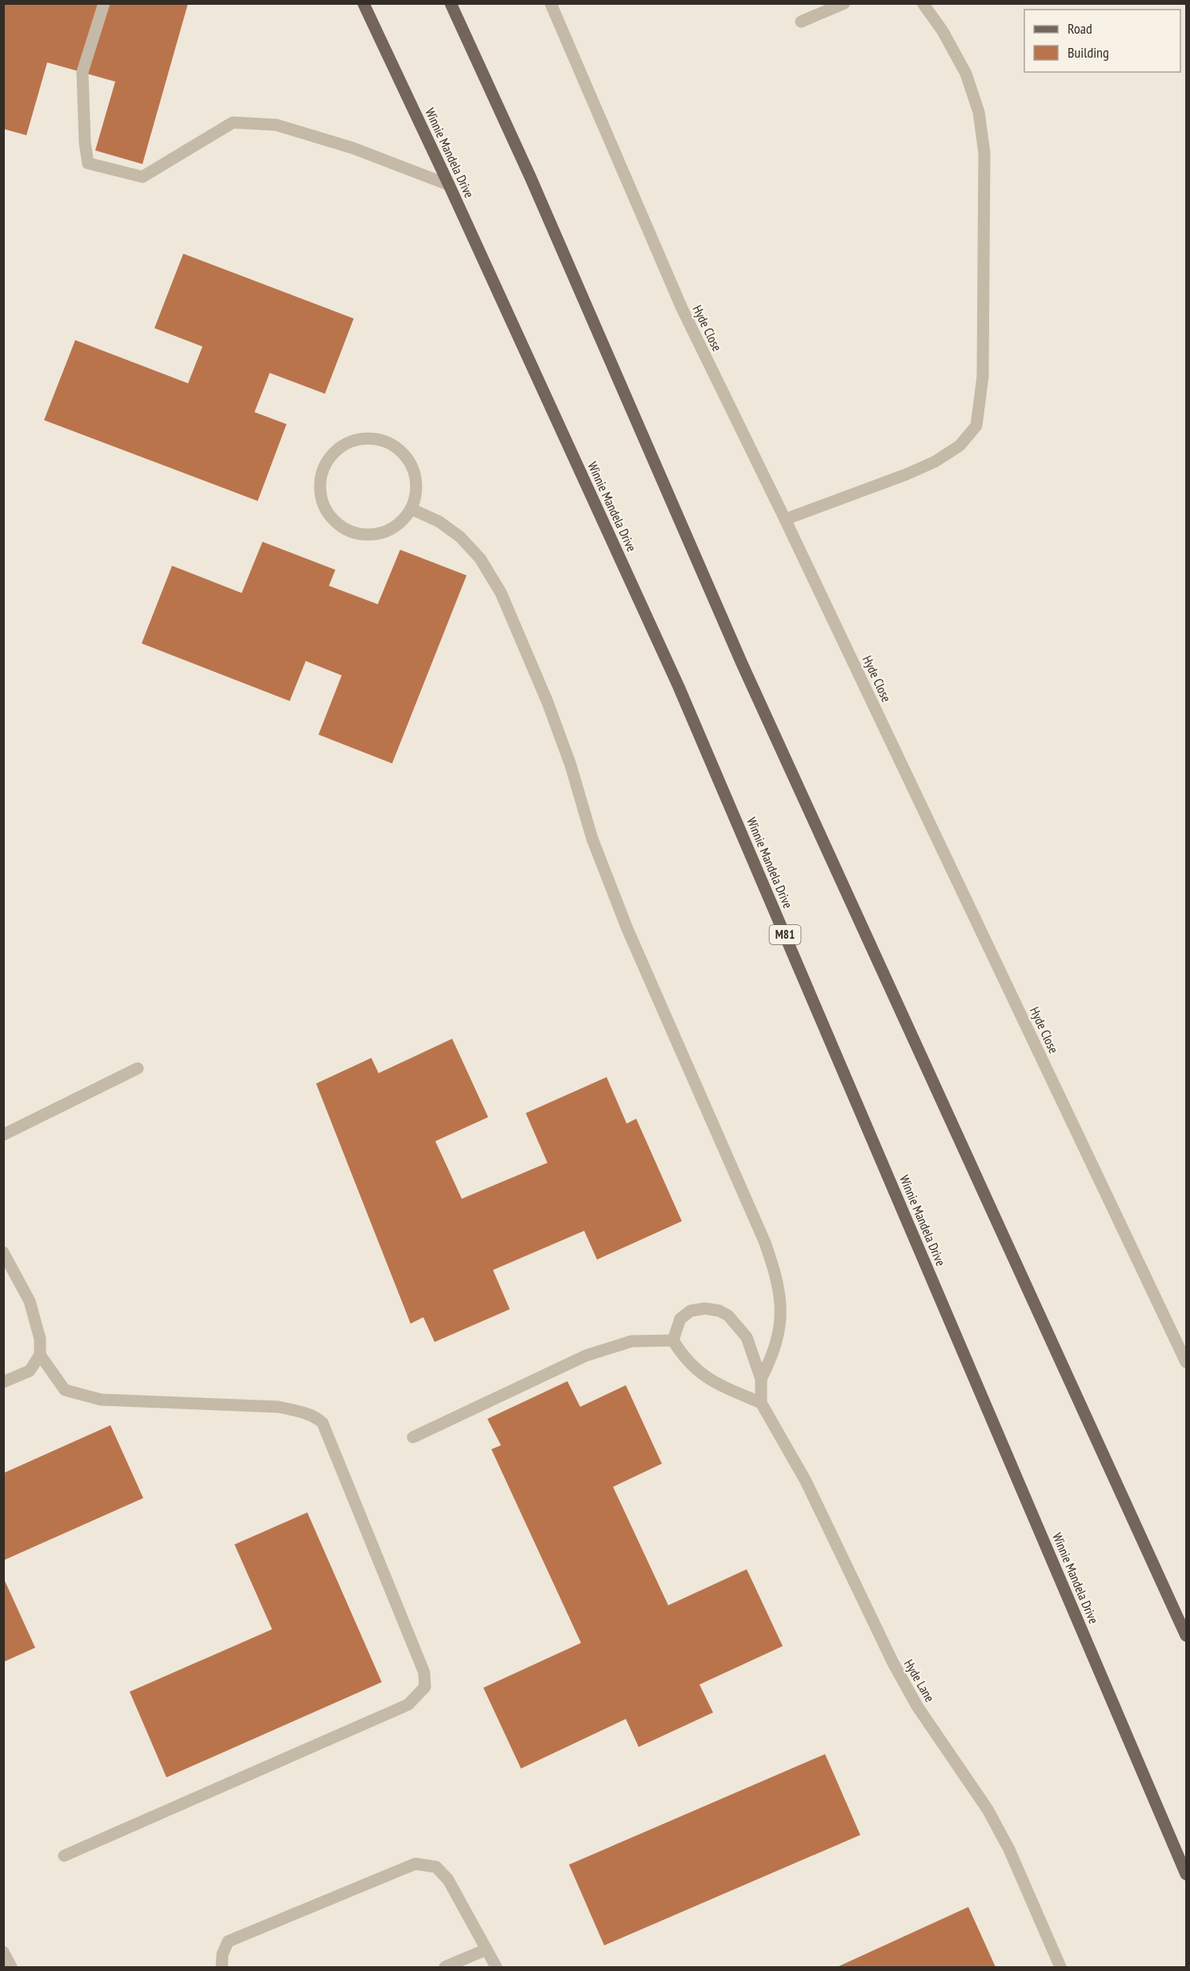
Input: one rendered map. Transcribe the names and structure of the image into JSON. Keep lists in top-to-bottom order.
{
  "streets": {
    "main road": ["Winnie Mandela Drive", "M81"],
    "street": ["Hyde Close", "Hyde Lane"]
  },
  "legend": ["Road", "Building"]
}
